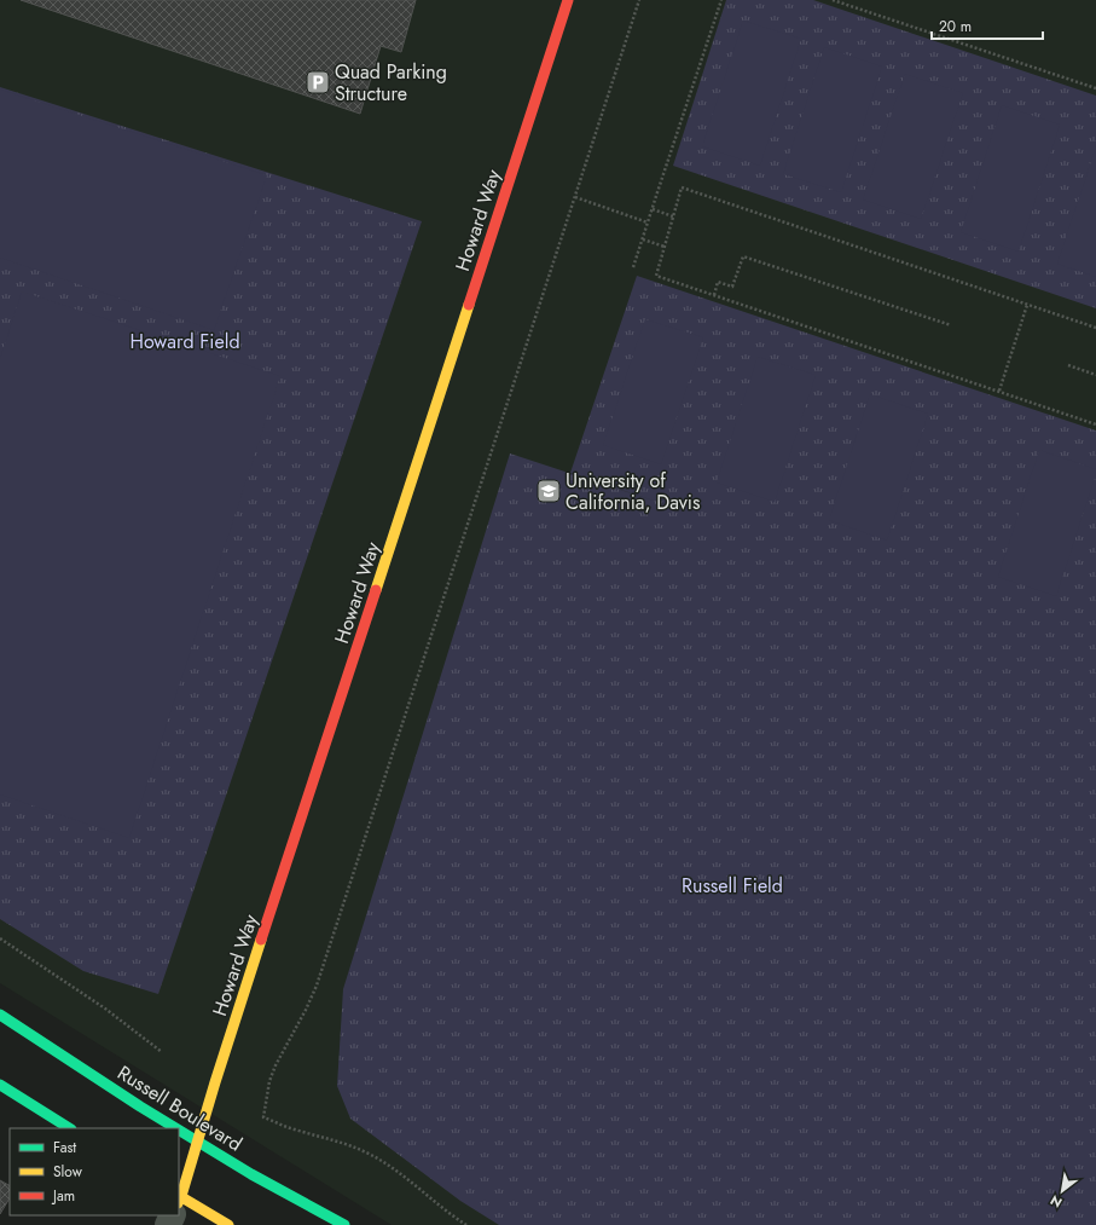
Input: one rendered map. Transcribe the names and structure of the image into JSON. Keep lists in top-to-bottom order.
{
  "streets": {
    "street": ["Howard Way", "Russell Boulevard"]
  },
  "crossings": [
    ["Howard Way", "Russell Boulevard"]
  ],
  "parks": ["Howard Field", "Russell Field"],
  "places": {
    "parking": ["Quad Parking Structure"],
    "school or university": ["University of California, Davis"]
  },
  "legend": ["Fast", "Slow", "Jam"],
  "scale_bar": "20 m",
  "north": "bottom left"
}
